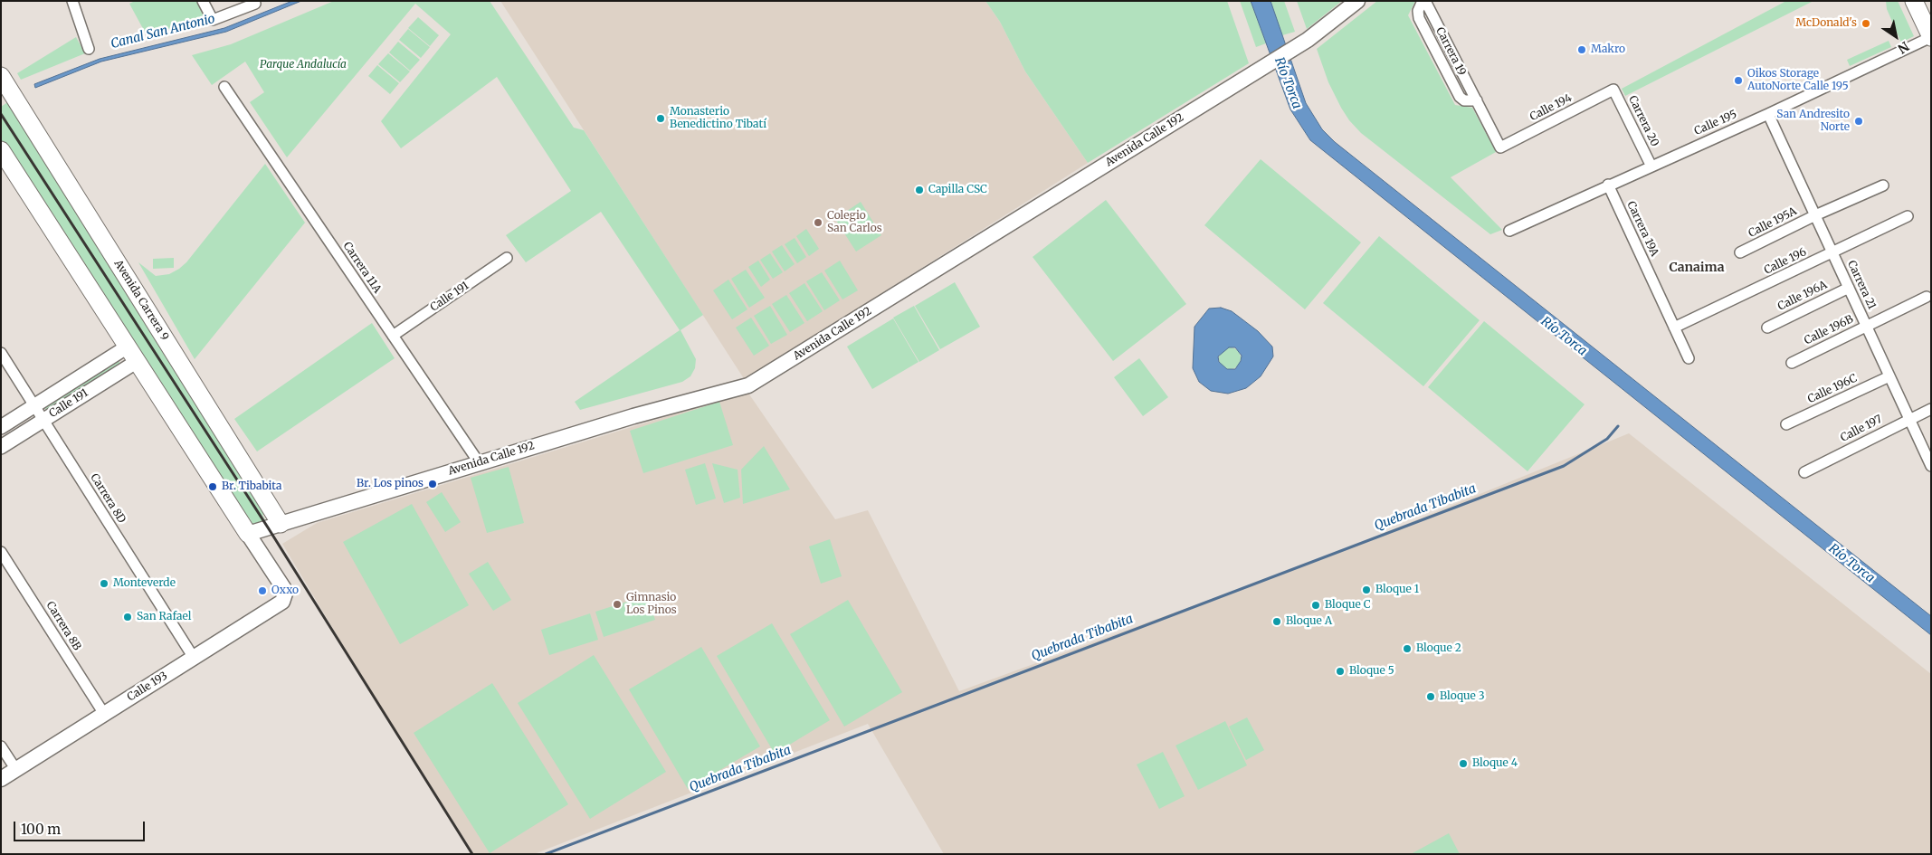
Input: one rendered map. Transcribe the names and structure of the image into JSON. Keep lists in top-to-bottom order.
{
  "streets": {
    "main road": ["Avenida Calle 192", "Avenida Carrera 9", "Calle 193"],
    "street": [
      "Carrera 19",
      "Calle 194",
      "Carrera 20",
      "Calle 195",
      "Calle 195A",
      "Carrera 19A",
      "Calle 196",
      "Carrera 11A",
      "Carrera 21",
      "Calle 196A",
      "Calle 191",
      "Calle 196B",
      "Calle 196C",
      "Calle 197",
      "Carrera 8D",
      "Carrera 8B"
    ]
  },
  "crossings": [
    ["Carrera 19", "Calle 194"],
    ["Calle 194", "Carrera 20"],
    ["Carrera 20", "Calle 195"],
    ["Calle 195", "Carrera 19A"],
    ["Calle 195", "Carrera 21"],
    ["Avenida Calle 192", "Carrera 11A"],
    ["Avenida Calle 192", "Avenida Carrera 9"],
    ["Avenida Calle 192", "Calle 193"],
    ["Calle 195A", "Carrera 21"],
    ["Carrera 19A", "Calle 196"],
    ["Calle 196", "Carrera 21"],
    ["Carrera 11A", "Calle 191"],
    ["Carrera 21", "Calle 196A"],
    ["Carrera 21", "Calle 196B"],
    ["Carrera 21", "Calle 196C"],
    ["Carrera 21", "Calle 197"],
    ["Calle 191", "Carrera 8D"],
    ["Carrera 8D", "Calle 193"],
    ["Carrera 8B", "Calle 193"]
  ],
  "districts": ["Canaima"],
  "water": ["Canal San Antonio", "Río Torca", "Quebrada Tibabita"],
  "parks": ["Parque Andalucía"],
  "places": [
    "McDonald's",
    "Makro",
    "Oikos Storage AutoNorte Calle 195",
    "Monasterio Benedictino Tibatí",
    "San Andresito Norte",
    "Capilla CSC",
    "Colegio San Carlos",
    "Br. Los pinos",
    "Br. Tibabita",
    "Monteverde",
    "Bloque 1",
    "Oxxo",
    "Gimnasio Los Pinos",
    "Bloque C",
    "San Rafael",
    "Bloque A",
    "Bloque 2",
    "Bloque 5",
    "Bloque 3",
    "Bloque 4"
  ],
  "scale_bar": "100 m",
  "north": "bottom right"
}
